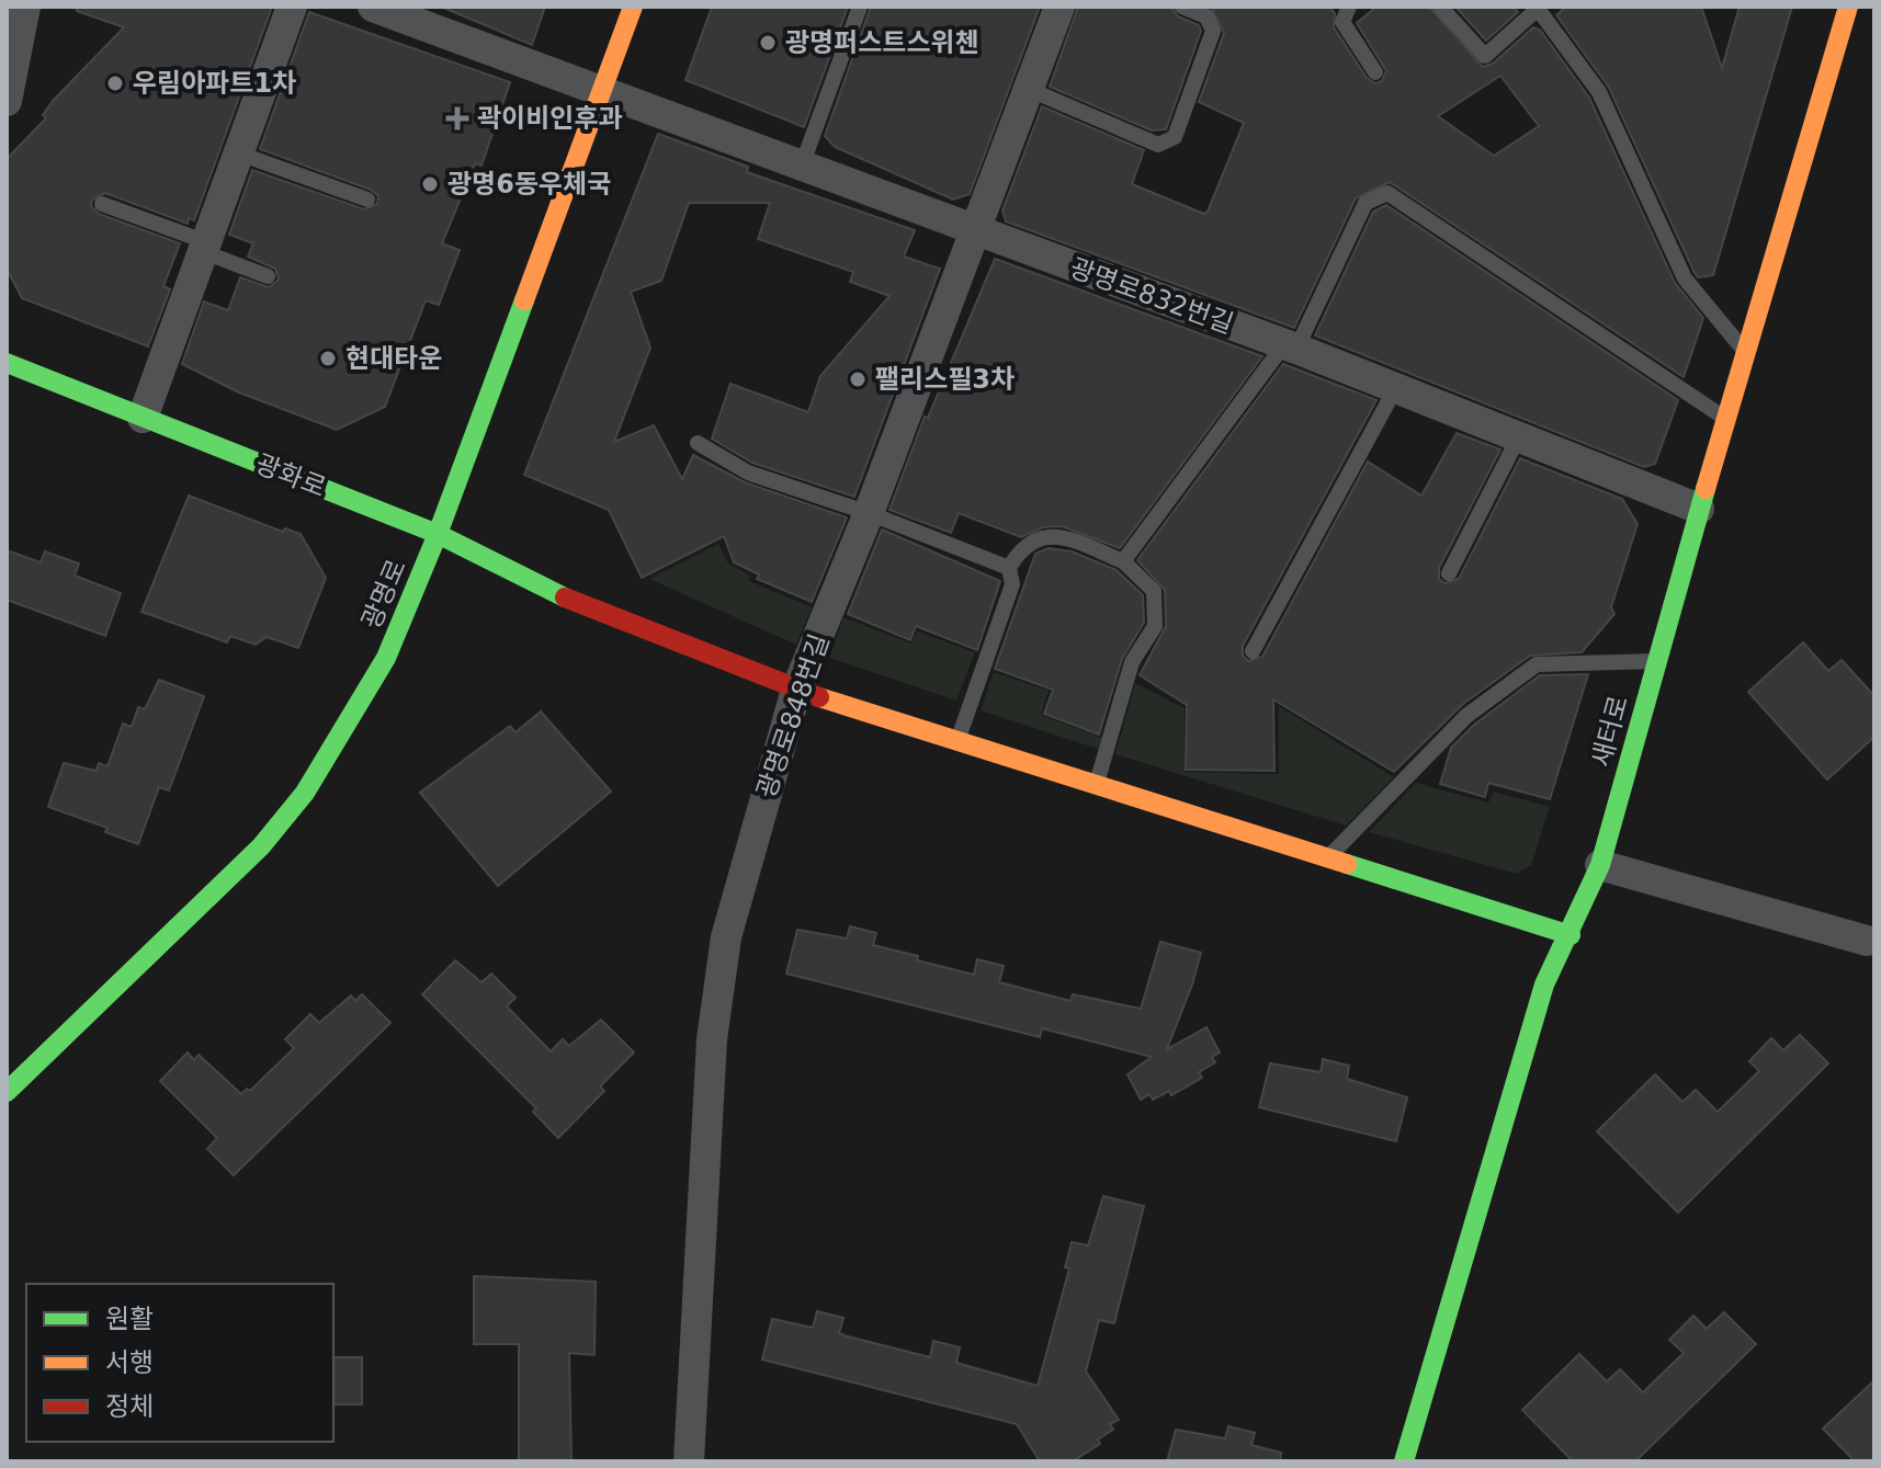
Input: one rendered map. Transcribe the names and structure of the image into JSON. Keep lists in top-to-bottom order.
{
  "streets": {
    "street": [
      "광명로832번길",
      "광화로",
      "광명로",
      "광명로848번길",
      "새터로"
    ]
  },
  "crossings": [
    ["광명로832번길", "광명로"],
    ["광명로832번길", "광명로848번길"],
    ["광명로832번길", "새터로"],
    ["광화로", "광명로"],
    ["광화로", "광명로848번길"],
    ["광화로", "새터로"]
  ],
  "places": {
    "other": [
      "광명퍼스트스위첸",
      "우림아파트1차",
      "광명6동우체국",
      "현대타운",
      "팰리스필3차"
    ],
    "health": ["곽이비인후과"]
  },
  "legend": ["원활", "서행", "정체"]
}
